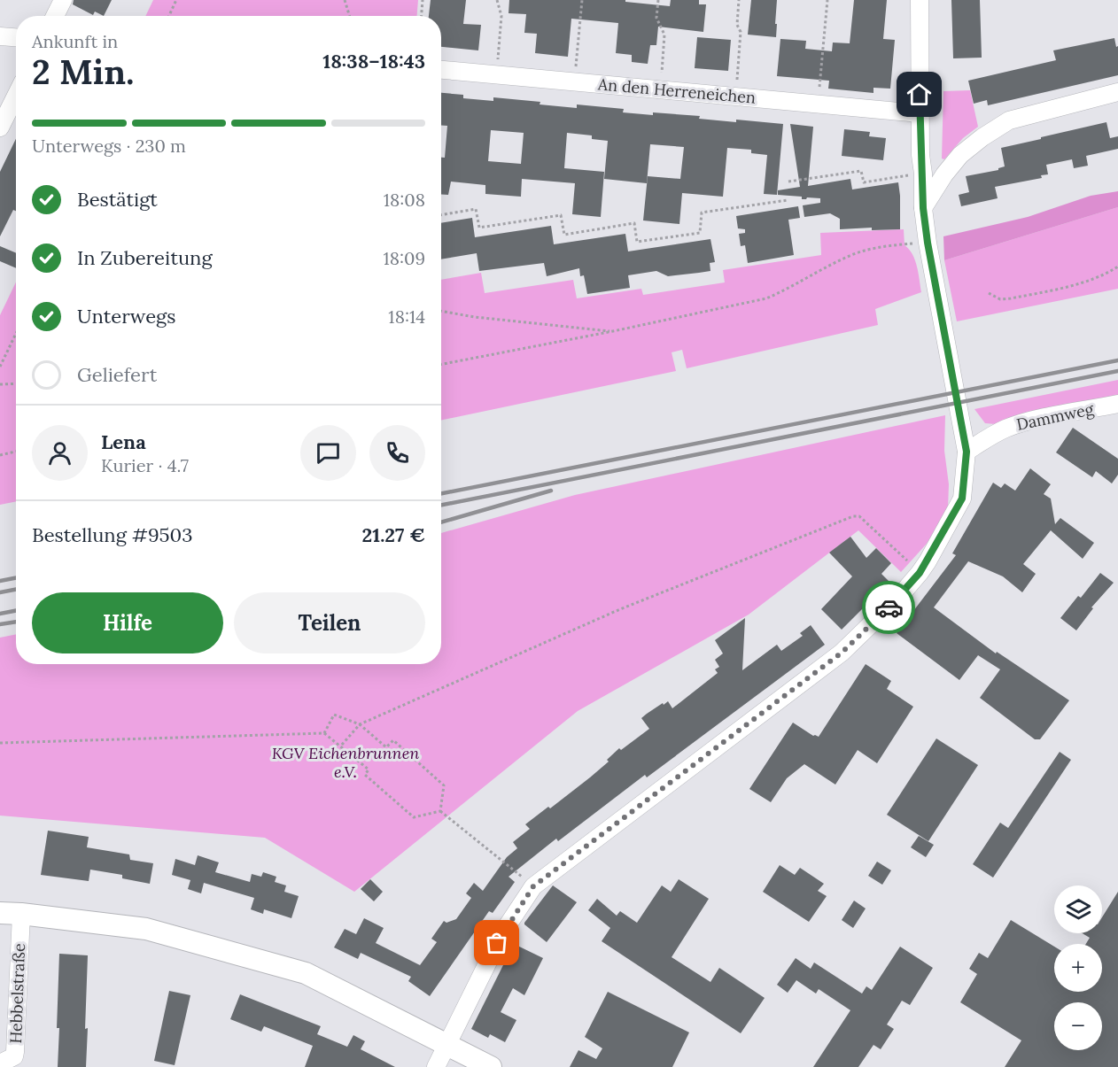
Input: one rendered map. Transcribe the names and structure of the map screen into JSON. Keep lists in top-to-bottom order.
{
  "streets": {
    "street": ["An den Herreneichen", "Dammweg", "Hebbelstraße"]
  },
  "parks": ["KGV Eichenbrunnen e.V."],
  "page": {
    "heading": ["2 Min.", "Ankunft in", "18:38–18:43"],
    "panel": [
      "Lena",
      "Kurier · 4.7",
      "Bestellung #9503",
      "21.27 €"
    ],
    "bar": "Unterwegs · 230 m",
    "list": [
      ["Bestätigt", "18:08"],
      ["In Zubereitung", "18:09"],
      ["Unterwegs", "18:14"],
      "Geliefert"
    ],
    "buttons": ["Hilfe", "Teilen"],
    "map_buttons": ["+", "−"]
  }
}
